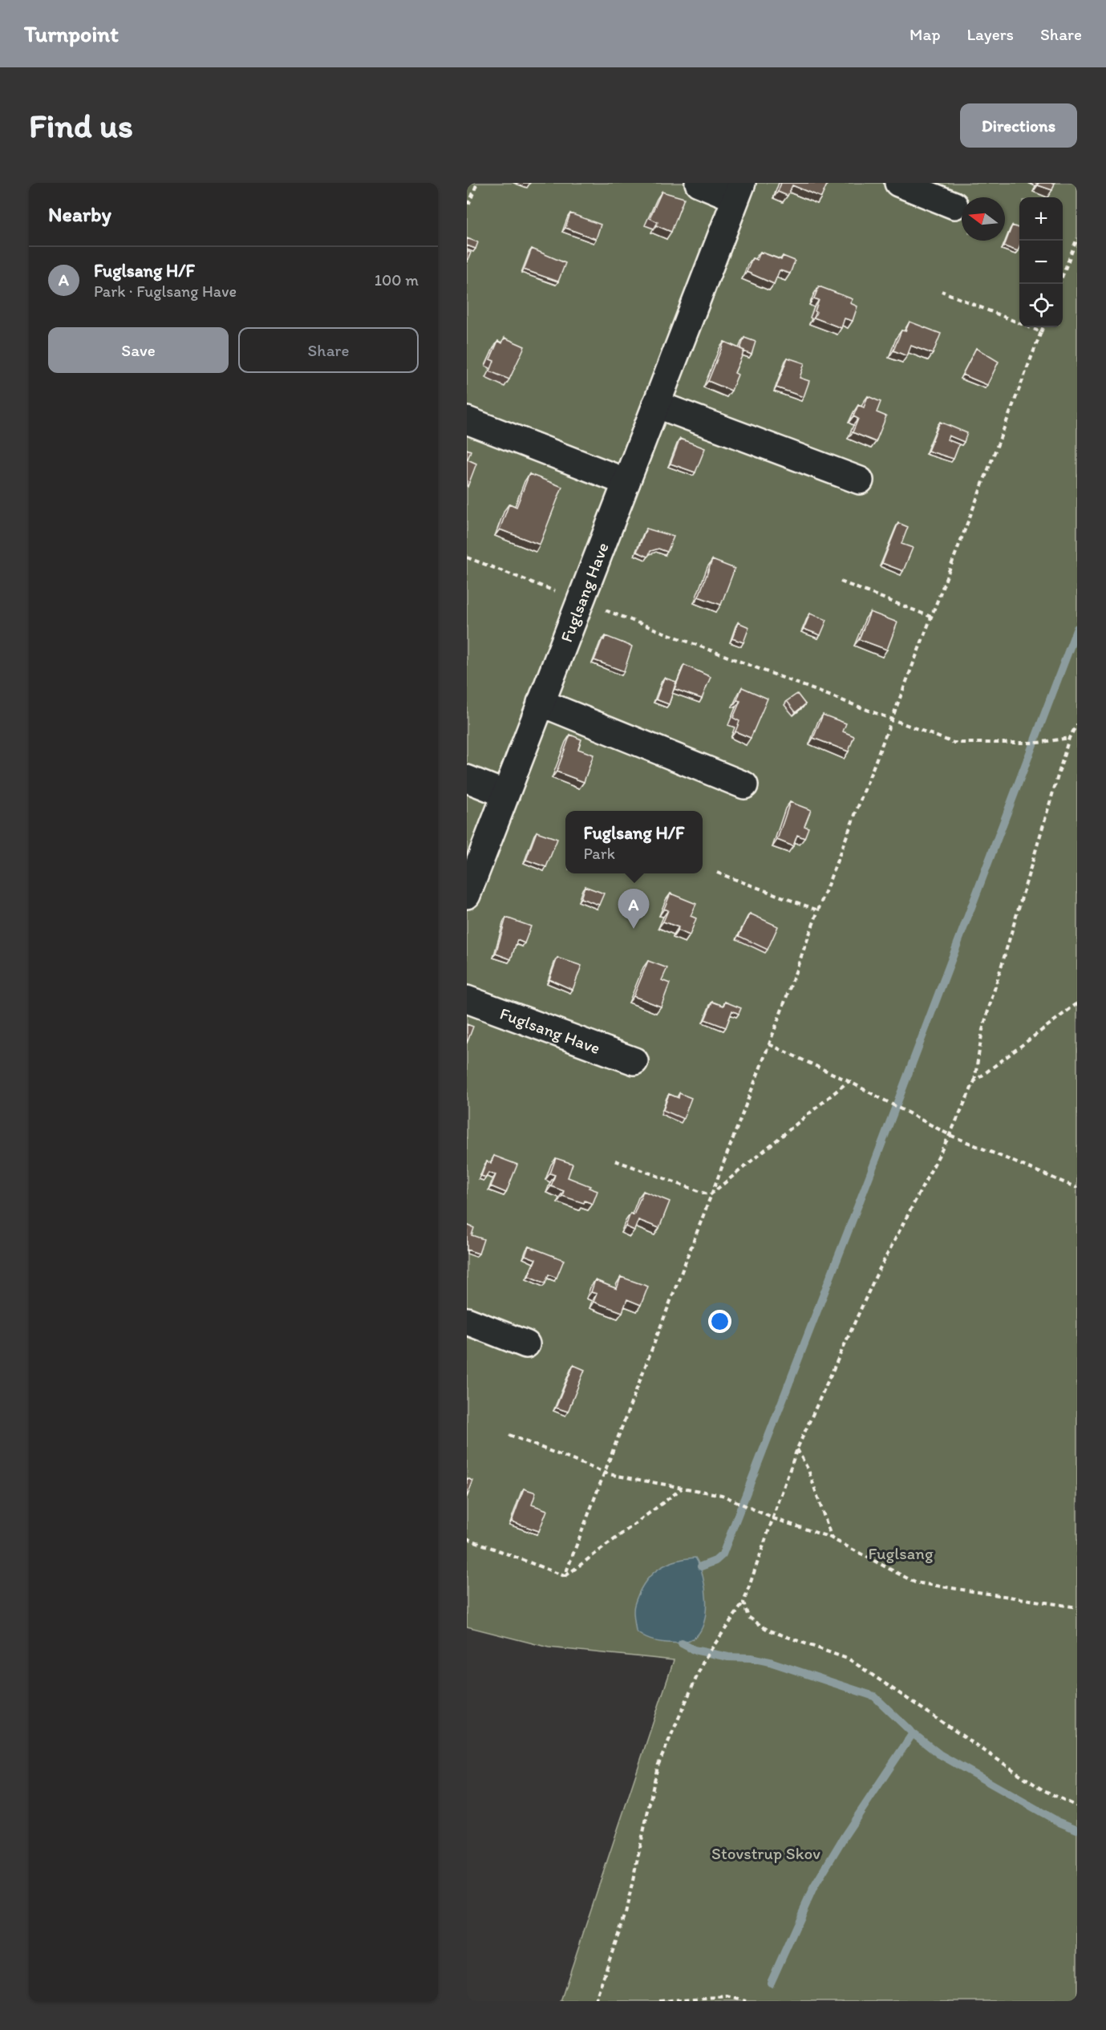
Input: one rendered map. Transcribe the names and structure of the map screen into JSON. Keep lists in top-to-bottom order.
{
  "streets": {
    "street": ["Fuglsang Have"]
  },
  "parks": ["Fuglsang", "Stovstrup Skov"],
  "north": "left",
  "page": {
    "header": "Turnpoint",
    "nav": ["Map", "Layers", "Share"],
    "buttons": [
      "Directions",
      ["Save", "Share"]
    ],
    "title": "Find us",
    "heading": "Nearby",
    "map_buttons": ["+", "−"],
    "list": [
      {
        "mark": "A",
        "name": "Fuglsang H/F",
        "note": "Park · Fuglsang Have",
        "value": "100 m"
      }
    ],
    "popup": ["Fuglsang H/F", "Park"],
    "pins": "A"
  }
}
